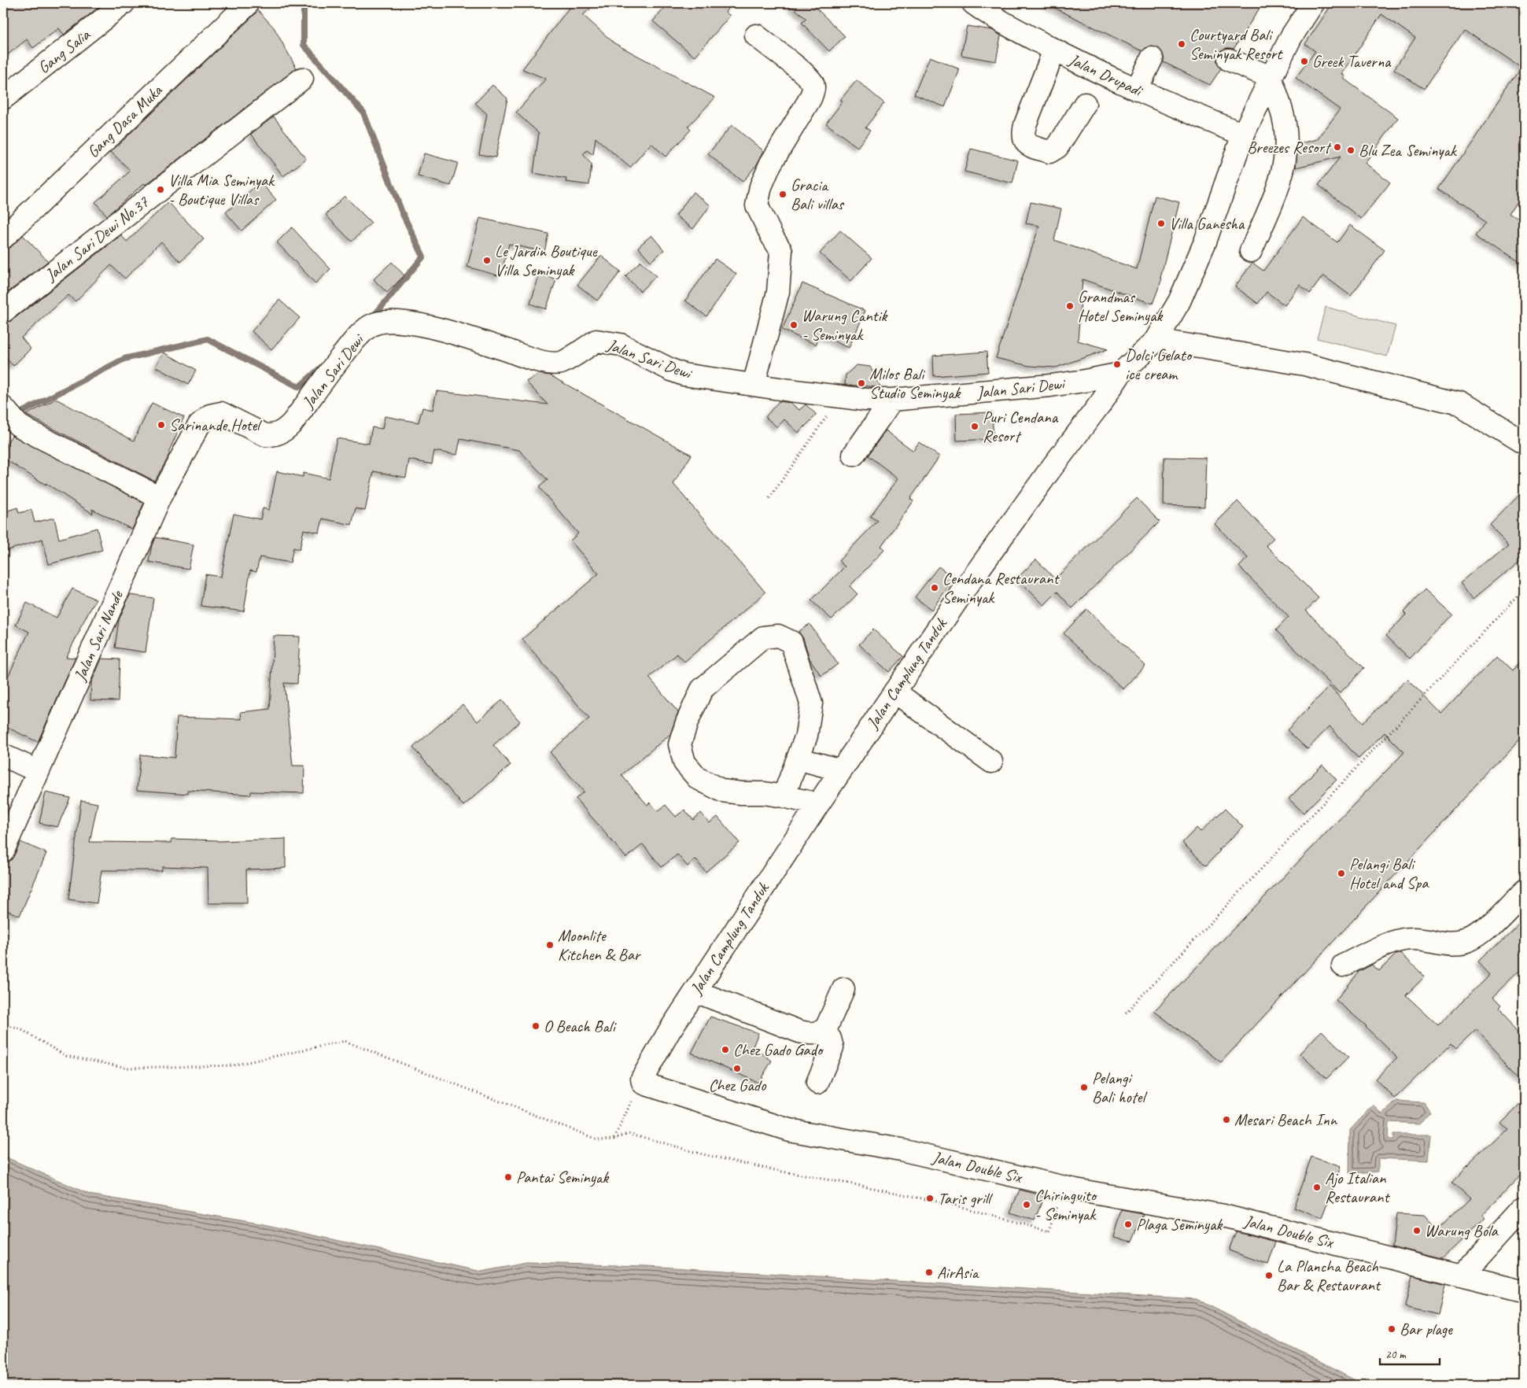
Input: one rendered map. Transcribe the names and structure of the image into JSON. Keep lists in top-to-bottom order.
{
  "streets": {
    "street": [
      "Gang Salia",
      "Jalan Drupadi",
      "Gang Dasa Muka",
      "Jalan Sari Dewi No.37",
      "Jalan Sari Dewi",
      "Jalan Sari Nande",
      "Jalan Camplung Tanduk",
      "Jalan Double Six"
    ]
  },
  "crossings": [
    ["Jalan Drupadi", "Jalan Camplung Tanduk"],
    ["Jalan Sari Dewi", "Jalan Sari Nande"],
    ["Jalan Sari Dewi", "Jalan Camplung Tanduk"],
    ["Jalan Camplung Tanduk", "Jalan Double Six"]
  ],
  "places": [
    "Courtyard Bali Seminyak Resort",
    "Greek Taverna",
    "Breezes Resort",
    "Blu Zea Seminyak",
    "Villa Mia Seminyak - Boutique Villas",
    "Gracia Bali villas",
    "Villa Ganesha",
    "Le Jardin Boutique Villa Seminyak",
    "Grandmas Hotel Seminyak",
    "Warung Cantik - Seminyak",
    "Dolci Gelato ice cream",
    "Milos Bali Studio Seminyak",
    "Sarinande Hotel",
    "Puri Cendana Resort",
    "Cendana Restaurant Seminyak",
    "Pelangi Bali Hotel and Spa",
    "Moonlite Kitchen & Bar",
    "O Beach Bali",
    "Chez Gado Gado",
    "Chez Gado",
    "Pelangi Bali hotel",
    "Mesari Beach Inn",
    "Pantai Seminyak",
    "Ajo Italian Restaurant",
    "Taris grill",
    "Chiringuito - Seminyak",
    "Plaga Seminyak",
    "Warung Bola",
    "AirAsia",
    "La Plancha Beach Bar & Restaurant",
    "Bar plage"
  ],
  "scale_bar": "20 m"
}
